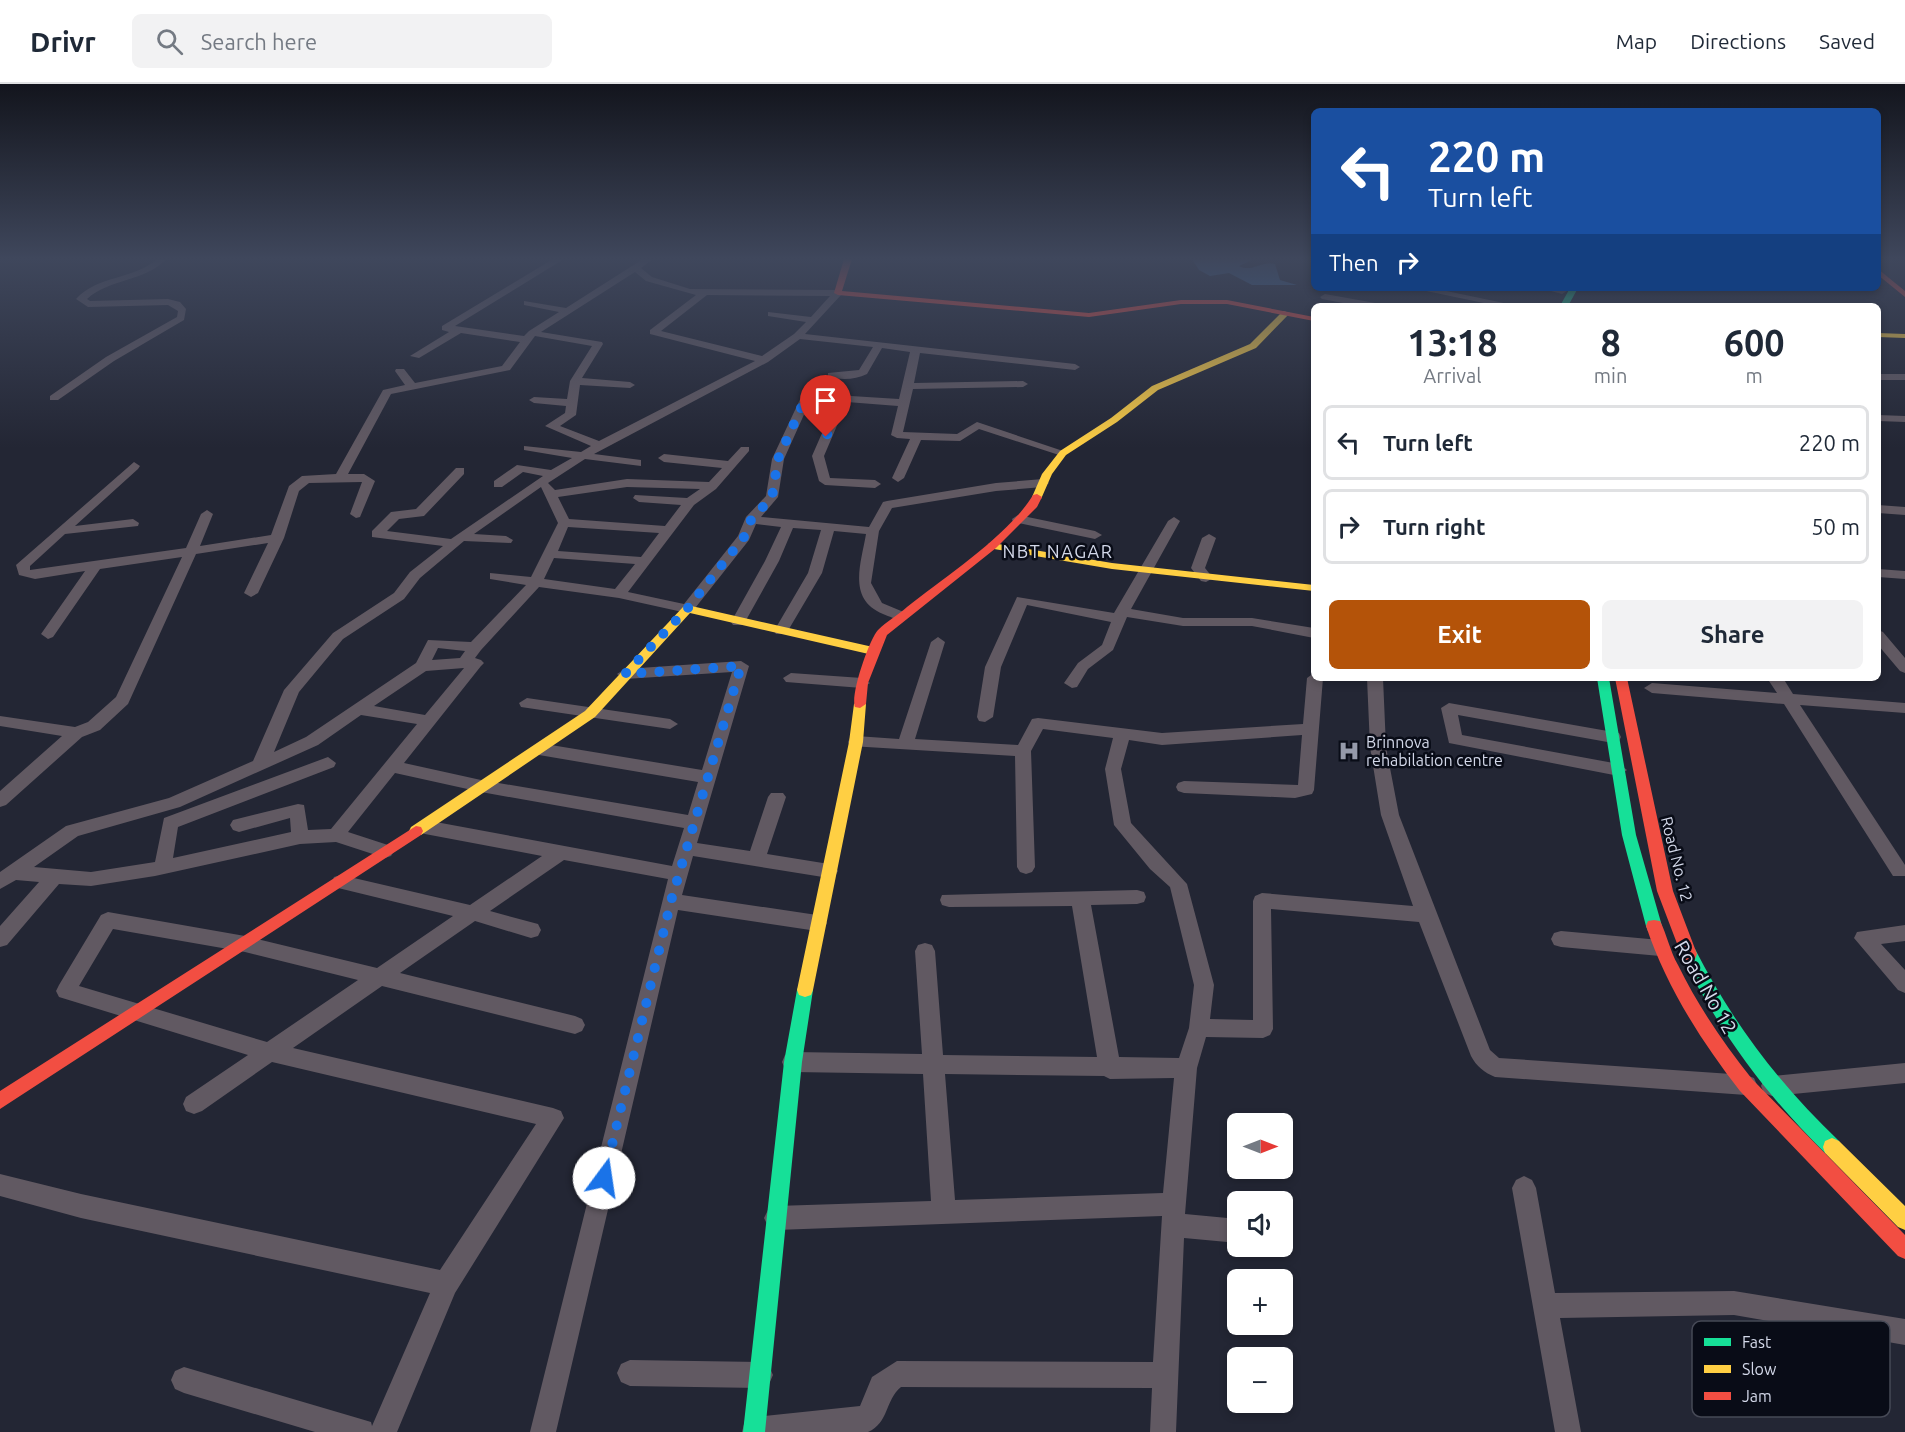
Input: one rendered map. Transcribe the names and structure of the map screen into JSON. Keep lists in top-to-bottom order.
{
  "streets": {
    "street": ["Road No. 12", "Road No 12"]
  },
  "districts": ["NBT NAGAR"],
  "places": {
    "hospital": ["Brinnova rehabilation centre"]
  },
  "legend": ["Fast", "Slow", "Jam"],
  "north": "right",
  "page": {
    "header": "Drivr",
    "search": "Search here",
    "nav": ["Map", "Directions", "Saved"],
    "turn": ["220 m", "Turn left"],
    "then": "Then",
    "eta": [
      "13:18",
      "Arrival",
      "8",
      "min",
      "600",
      "m"
    ],
    "list": [
      {
        "name": "Turn left",
        "value": "220 m"
      },
      {
        "name": "Turn right",
        "value": "50 m"
      }
    ],
    "buttons": ["Exit", "Share"],
    "map_buttons": ["+", "−"]
  }
}
